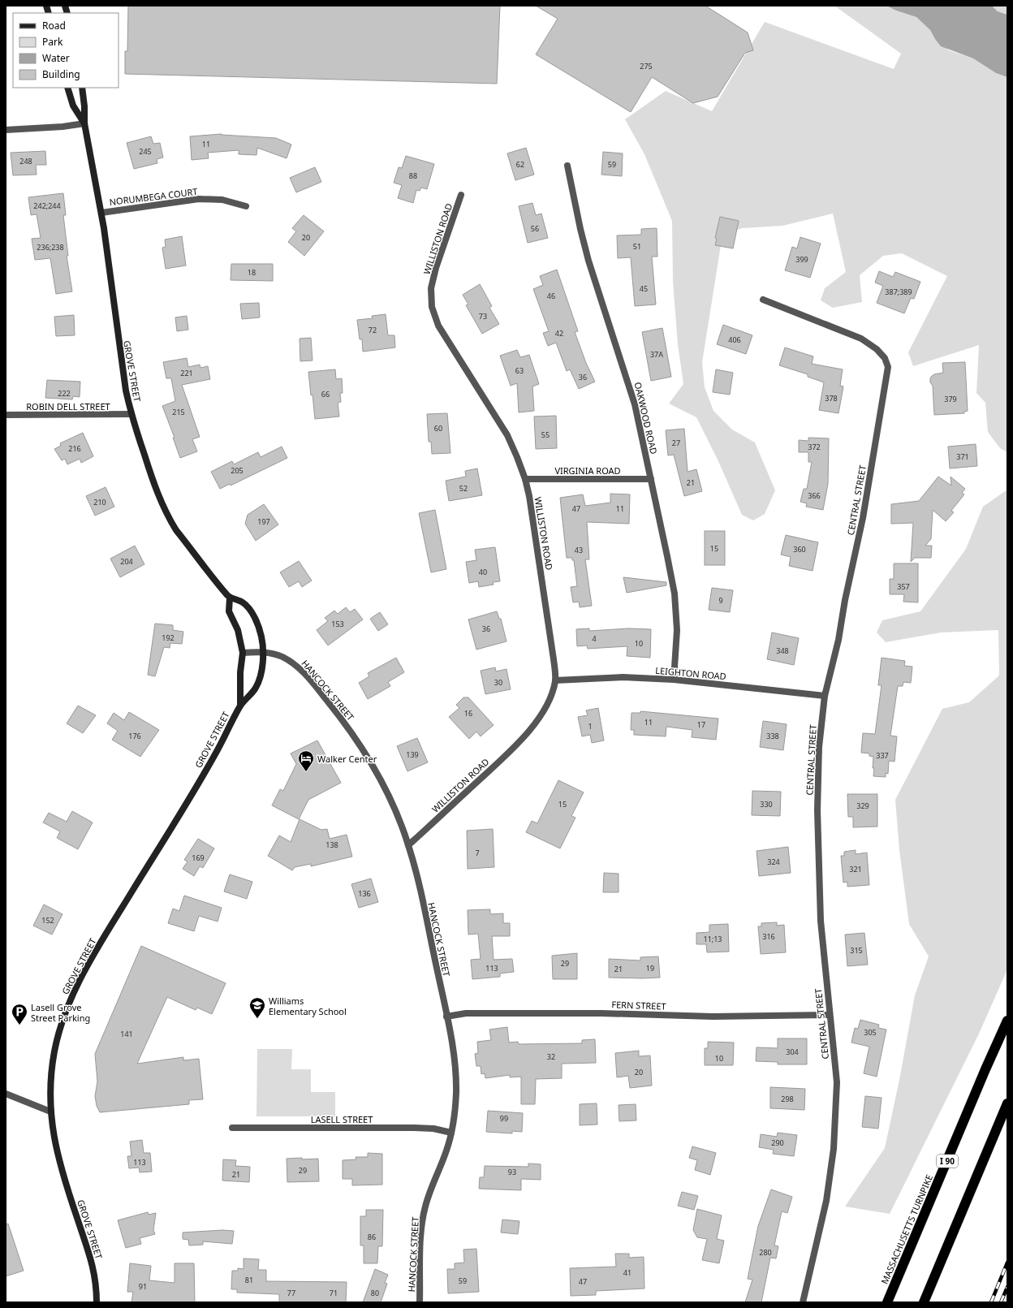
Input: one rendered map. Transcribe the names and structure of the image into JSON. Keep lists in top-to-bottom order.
{
  "streets": {
    "highway": ["I 90", "MASSACHUSETTS TURNPIKE"],
    "main road": ["GROVE STREET"],
    "street": [
      "NORUMBEGA COURT",
      "WILLISTON ROAD",
      "ROBIN DELL STREET",
      "OAKWOOD ROAD",
      "VIRGINIA ROAD",
      "CENTRAL STREET",
      "LEIGHTON ROAD",
      "HANCOCK STREET",
      "FERN STREET",
      "LASELL STREET"
    ]
  },
  "crossings": [
    ["NORUMBEGA COURT", "GROVE STREET"],
    ["WILLISTON ROAD", "VIRGINIA ROAD"],
    ["WILLISTON ROAD", "LEIGHTON ROAD"],
    ["WILLISTON ROAD", "HANCOCK STREET"],
    ["GROVE STREET", "ROBIN DELL STREET"],
    ["GROVE STREET", "HANCOCK STREET"],
    ["OAKWOOD ROAD", "VIRGINIA ROAD"],
    ["OAKWOOD ROAD", "LEIGHTON ROAD"],
    ["CENTRAL STREET", "LEIGHTON ROAD"],
    ["CENTRAL STREET", "FERN STREET"],
    ["HANCOCK STREET", "FERN STREET"],
    ["HANCOCK STREET", "LASELL STREET"]
  ],
  "places": {
    "hotel": ["Walker Center"],
    "school or university": ["Williams Elementary School"],
    "parking": ["Lasell Grove Street Parking"]
  },
  "house_numbers": [
    "275",
    "11",
    "245",
    "248",
    "62",
    "59",
    "88",
    "242;244",
    "56",
    "20",
    "51",
    "236;238",
    "399",
    "18",
    "45",
    "387;389",
    "46",
    "73",
    "72",
    "42",
    "406",
    "37A",
    "63",
    "221",
    "36",
    "222",
    "66",
    "378",
    "379",
    "215",
    "60",
    "55",
    "27",
    "372",
    "216",
    "371",
    "205",
    "21",
    "52",
    "366",
    "210",
    "47",
    "11",
    "197",
    "15",
    "360",
    "43",
    "204",
    "40",
    "357",
    "9",
    "153",
    "36",
    "192",
    "4",
    "10",
    "348",
    "30",
    "16",
    "11",
    "17",
    "1",
    "176",
    "338",
    "139",
    "337",
    "15",
    "330",
    "329",
    "138",
    "7",
    "169",
    "324",
    "321",
    "136",
    "152",
    "316",
    "11;13",
    "315",
    "29",
    "113",
    "19",
    "21",
    "305",
    "141",
    "304",
    "32",
    "10",
    "20",
    "298",
    "99",
    "290",
    "113",
    "29",
    "93",
    "21",
    "86",
    "280",
    "41",
    "81",
    "59",
    "47",
    "91",
    "77",
    "71",
    "80"
  ],
  "legend": [
    "Road",
    "Park",
    "Water",
    "Building"
  ]
}
